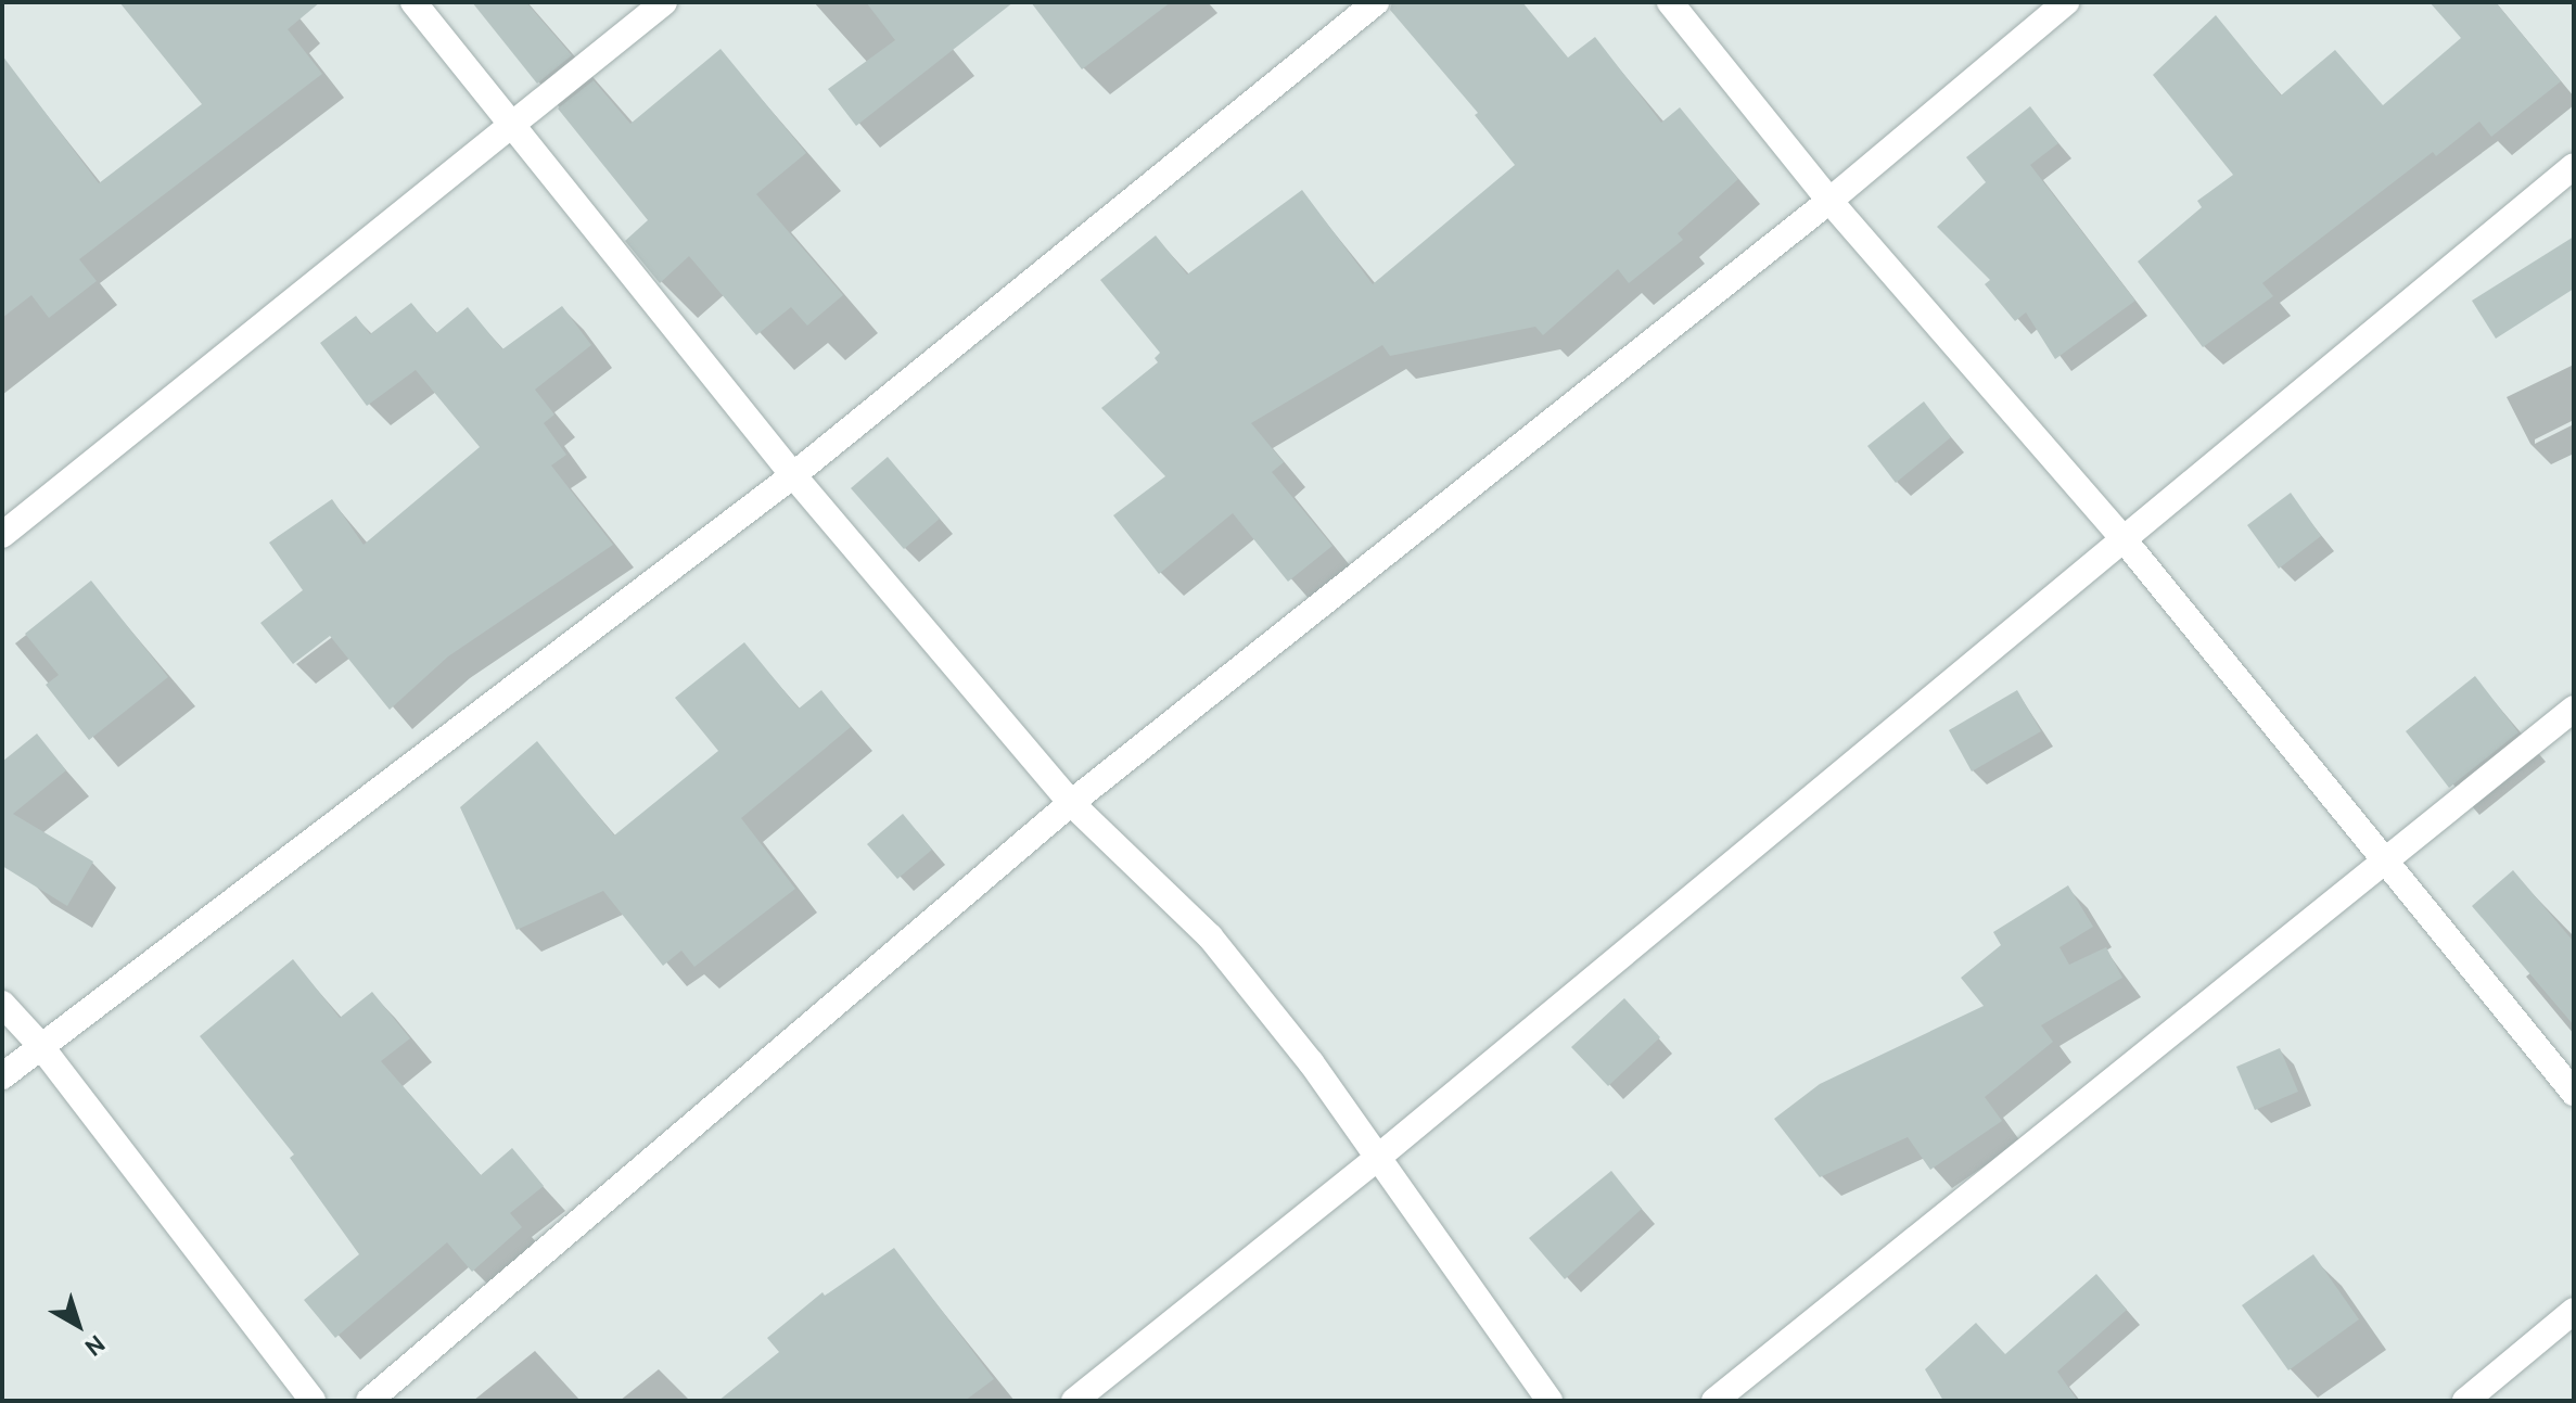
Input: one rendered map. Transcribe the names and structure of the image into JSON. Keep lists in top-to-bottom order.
{
  "north": "bottom right"
}
